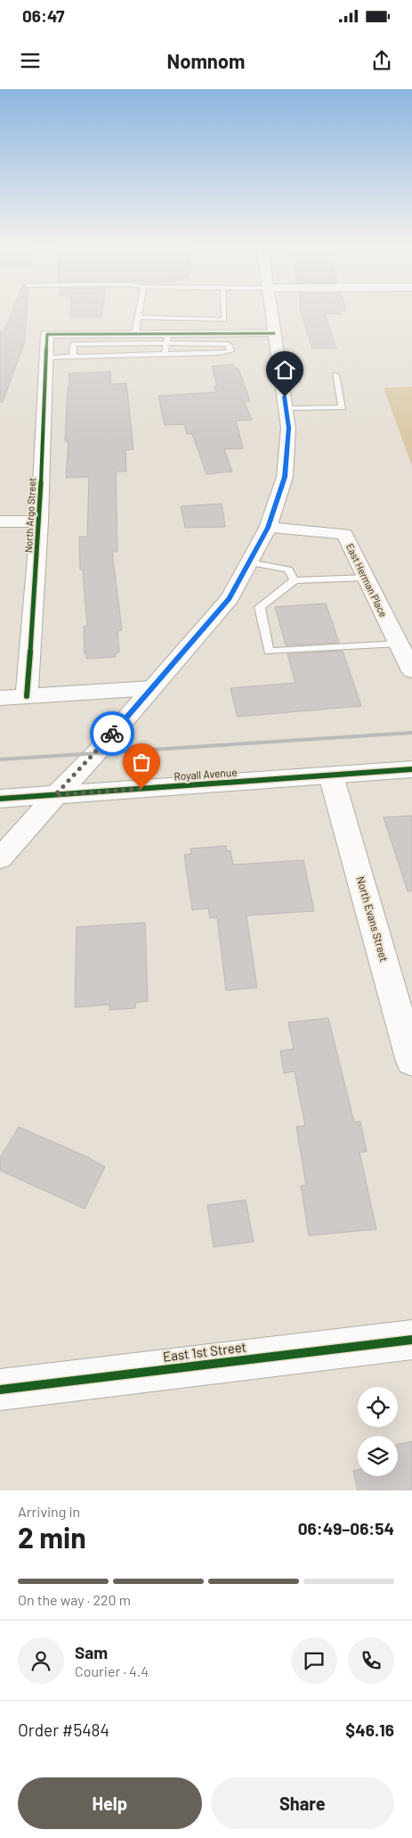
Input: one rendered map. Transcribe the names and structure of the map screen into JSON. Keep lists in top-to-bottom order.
{
  "streets": {
    "street": [
      "North Argo Street",
      "East Herman Place",
      "Royall Avenue",
      "North Evans Street",
      "East 1st Street"
    ]
  },
  "crossings": [
    ["Royall Avenue", "North Evans Street"]
  ],
  "page": {
    "status": "06:47",
    "header": "Nomnom",
    "heading": ["2 min", "Arriving in", "06:49–06:54"],
    "panel": [
      "Sam",
      "Courier · 4.4",
      "Order #5484",
      "$46.16"
    ],
    "bar": "On the way · 220 m",
    "buttons": ["Help", "Share"]
  }
}
